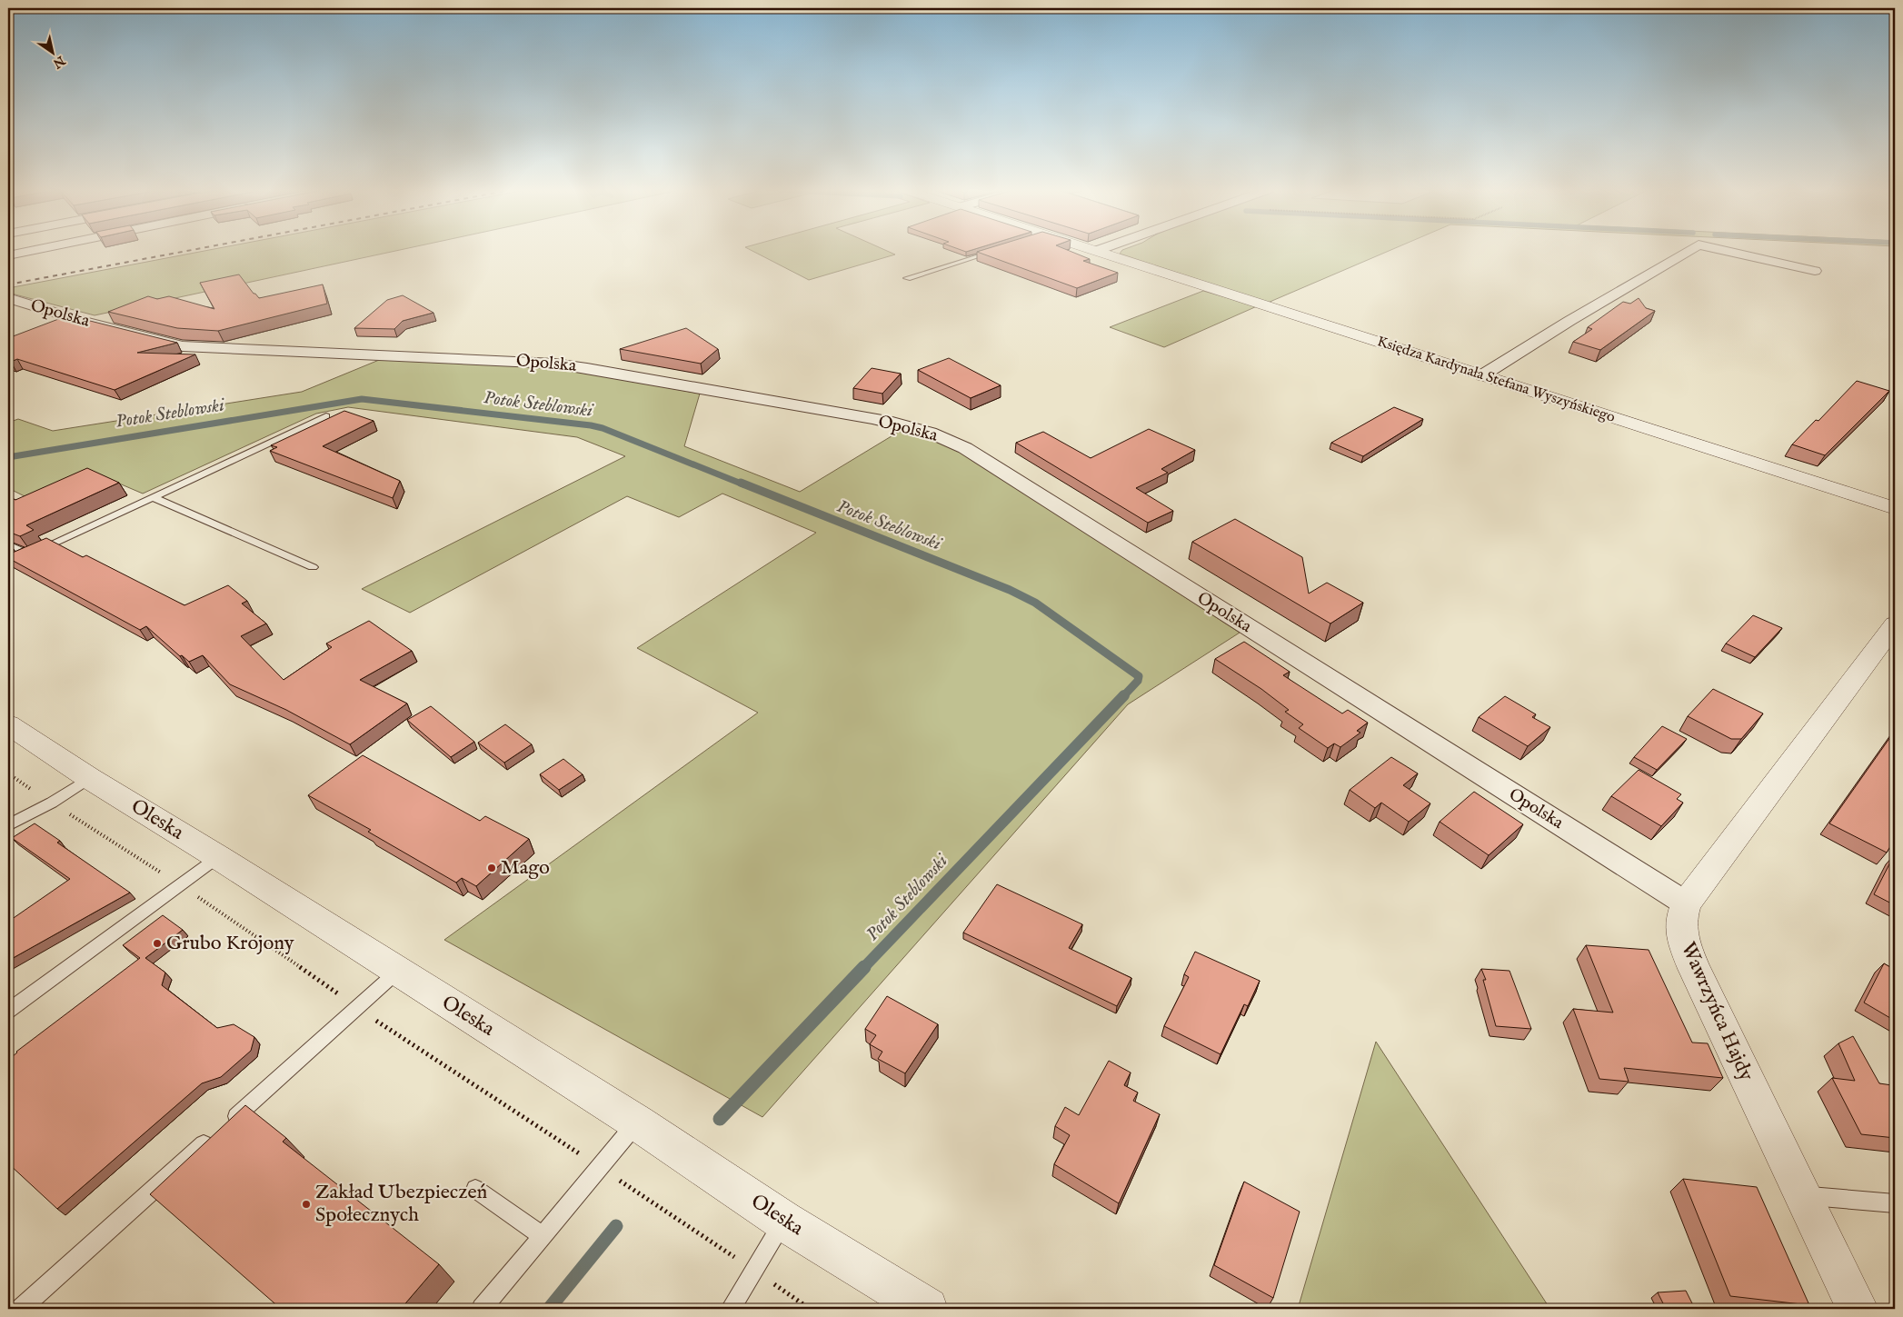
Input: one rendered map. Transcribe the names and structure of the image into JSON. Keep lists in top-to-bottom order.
{
  "streets": {
    "street": [
      "Opolska",
      "Księdza Kardynała Stefana Wyszyńskiego",
      "Oleska",
      "Wawrzyńca Hajdy"
    ]
  },
  "crossings": [
    ["Opolska", "Wawrzyńca Hajdy"]
  ],
  "water": ["Potok Steblowski"],
  "places": ["Mago", "Grubo Krojony", "Zakład Ubezpieczeń Społecznych"],
  "north": "bottom right"
}
